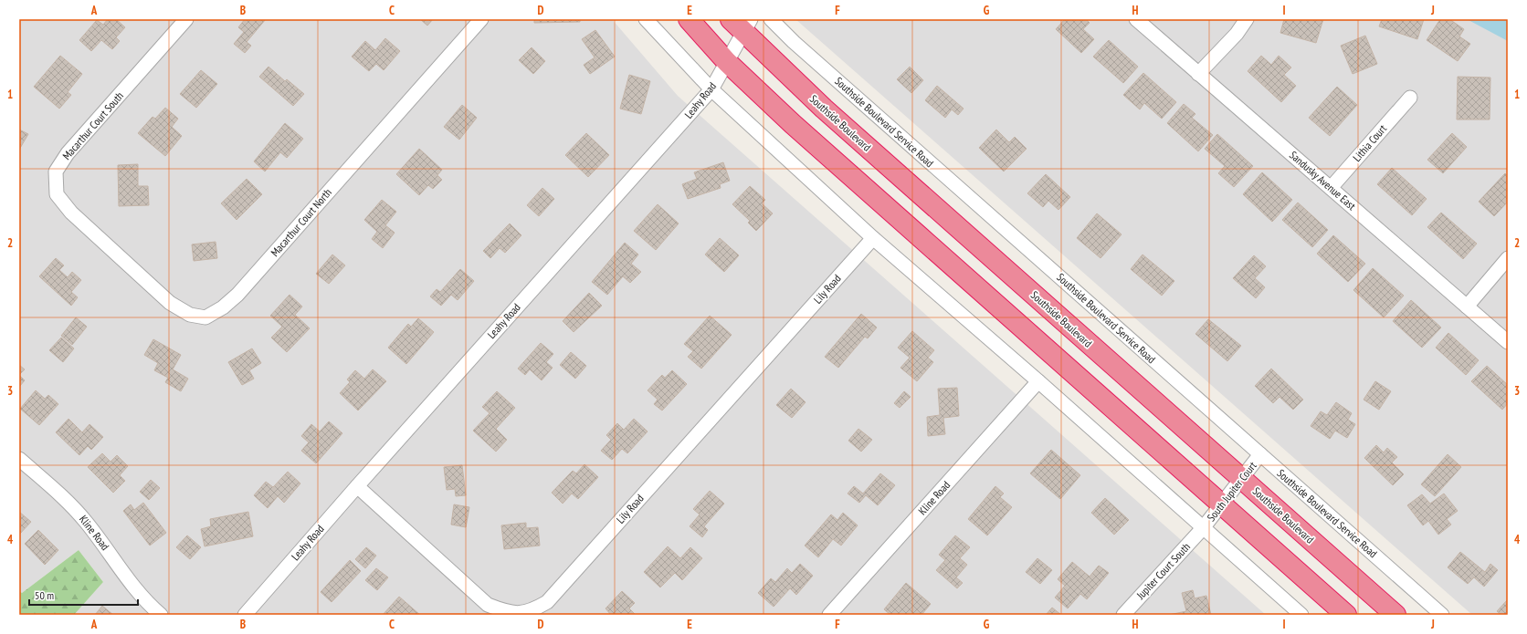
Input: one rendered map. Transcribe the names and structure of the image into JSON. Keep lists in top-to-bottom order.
{
  "streets": {
    "highway": ["Southside Boulevard"],
    "street": [
      "Leahy Road",
      "Southside Boulevard Service Road",
      "Macarthur Court South",
      "Lithia Court",
      "Sandusky Avenue East",
      "Macarthur Court North",
      "Lily Road",
      "South Jupiter Court",
      "Kline Road",
      "Jupiter Court South"
    ]
  },
  "crossings": [
    ["Leahy Road", "Southside Boulevard"],
    ["Leahy Road", "Lily Road"],
    ["Southside Boulevard Service Road", "South Jupiter Court"],
    ["Southside Boulevard", "South Jupiter Court"],
    ["Macarthur Court South", "Macarthur Court North"],
    ["Lithia Court", "Sandusky Avenue East"],
    ["South Jupiter Court", "Jupiter Court South"]
  ],
  "scale_bar": "50 m",
  "grid": {
    "columns": [
      "A",
      "B",
      "C",
      "D",
      "E",
      "F",
      "G",
      "H",
      "I",
      "J"
    ],
    "rows": [
      "1",
      "2",
      "3",
      "4"
    ]
  }
}
